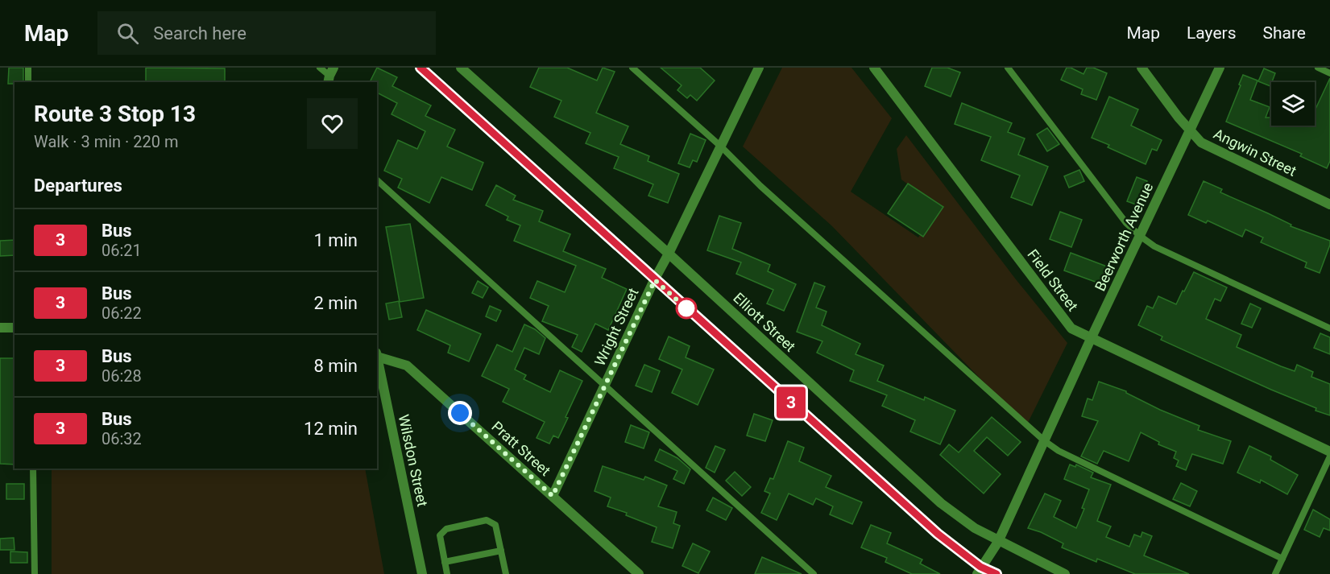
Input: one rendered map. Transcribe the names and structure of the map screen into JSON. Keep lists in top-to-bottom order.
{
  "streets": {
    "street": [
      "Angwin Street",
      "Beerworth Avenue",
      "Field Street",
      "Elliott Street",
      "Wright Street",
      "Pratt Street",
      "Wilsdon Street"
    ]
  },
  "crossings": [
    ["Angwin Street", "Beerworth Avenue"],
    ["Beerworth Avenue", "Field Street"],
    ["Beerworth Avenue", "Elliott Street"],
    ["Elliott Street", "Wright Street"],
    ["Wright Street", "Pratt Street"]
  ],
  "lines": ["bus line 3"],
  "page": {
    "header": "Map",
    "search": "Search here",
    "nav": ["Map", "Layers", "Share"],
    "on_map": "3",
    "heading": [
      ["Route 3 Stop 13", "Walk · 3 min · 220 m"],
      "Departures"
    ],
    "list": [
      {
        "mark": "3",
        "name": "Bus",
        "note": "06:21",
        "value": "1 min"
      },
      {
        "mark": "3",
        "name": "Bus",
        "note": "06:22",
        "value": "2 min"
      },
      {
        "mark": "3",
        "name": "Bus",
        "note": "06:28",
        "value": "8 min"
      },
      {
        "mark": "3",
        "name": "Bus",
        "note": "06:32",
        "value": "12 min"
      }
    ]
  }
}
